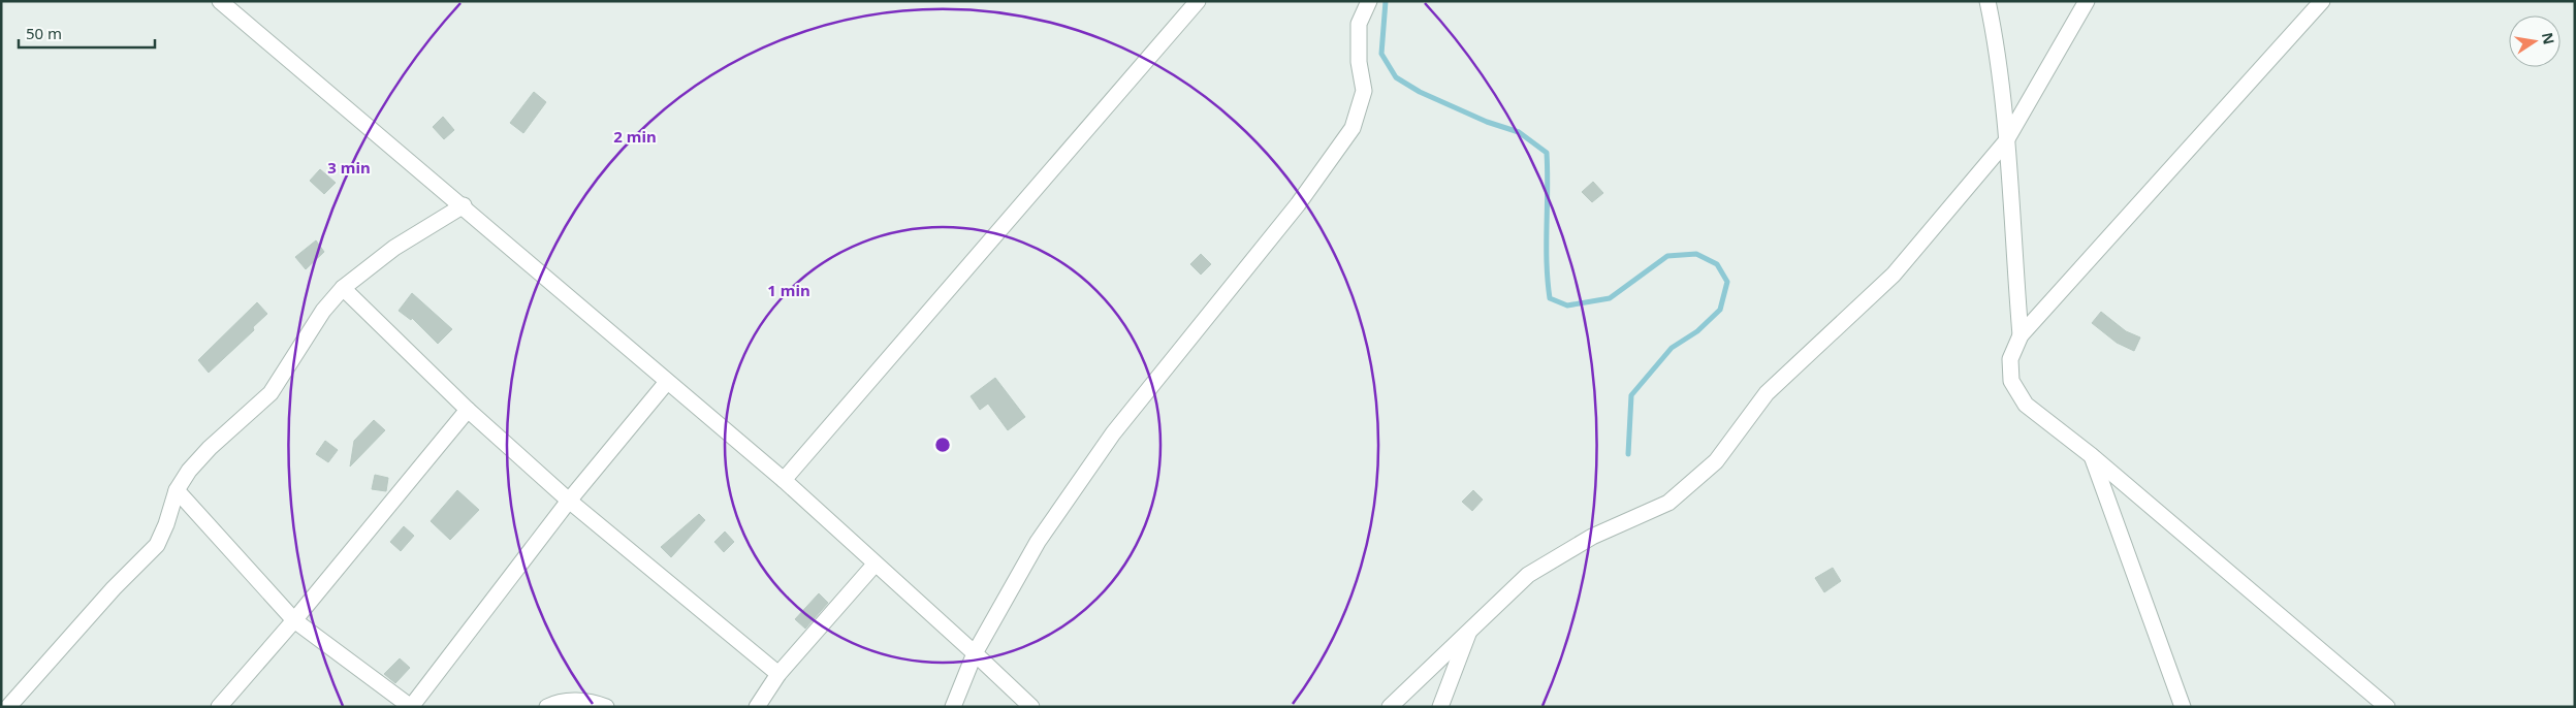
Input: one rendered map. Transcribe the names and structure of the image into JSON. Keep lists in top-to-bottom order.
{
  "scale_bar": "50 m",
  "north": "right",
  "rings": ["2 min", "3 min", "1 min"]
}
